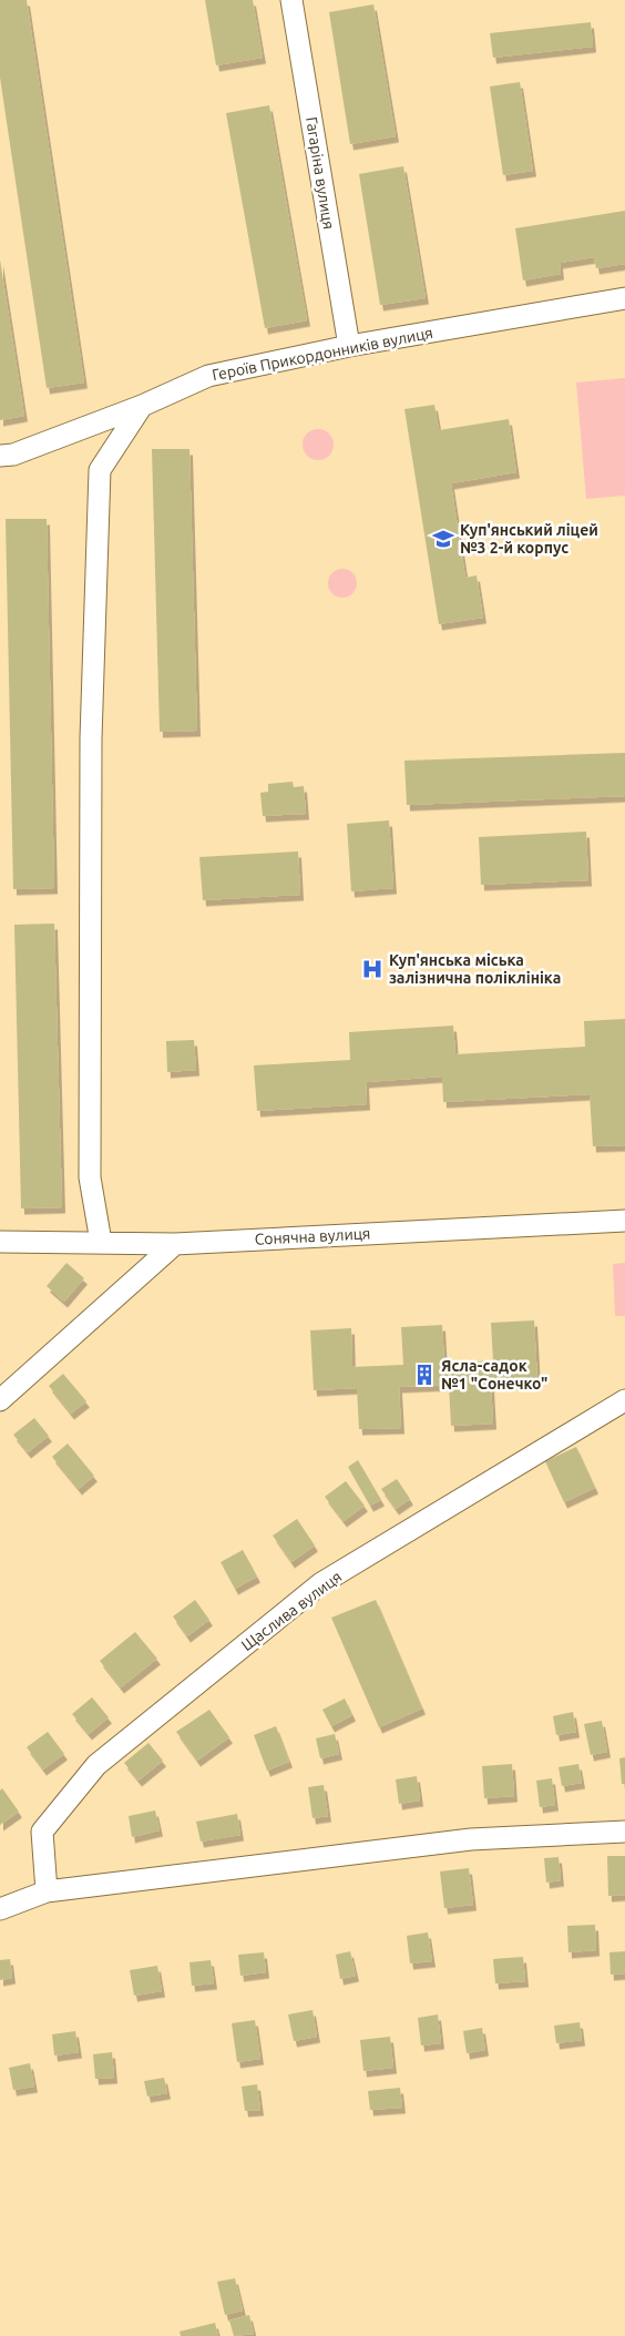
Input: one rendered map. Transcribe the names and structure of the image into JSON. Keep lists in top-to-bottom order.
{
  "streets": {
    "street": [
      "Гагаріна вулиця",
      "Героїв Прикордонників вулиця",
      "Сонячна вулиця",
      "Щаслива вулиця"
    ]
  },
  "crossings": [
    ["Гагаріна вулиця", "Героїв Прикордонників вулиця"]
  ],
  "places": {
    "school or university": ["Куп'янський ліцей №3 2-й корпус"],
    "hospital": ["Куп'янська міська залізнична поліклініка"],
    "building": ["Ясла-садок №1 \"Сонечко\""]
  }
}
